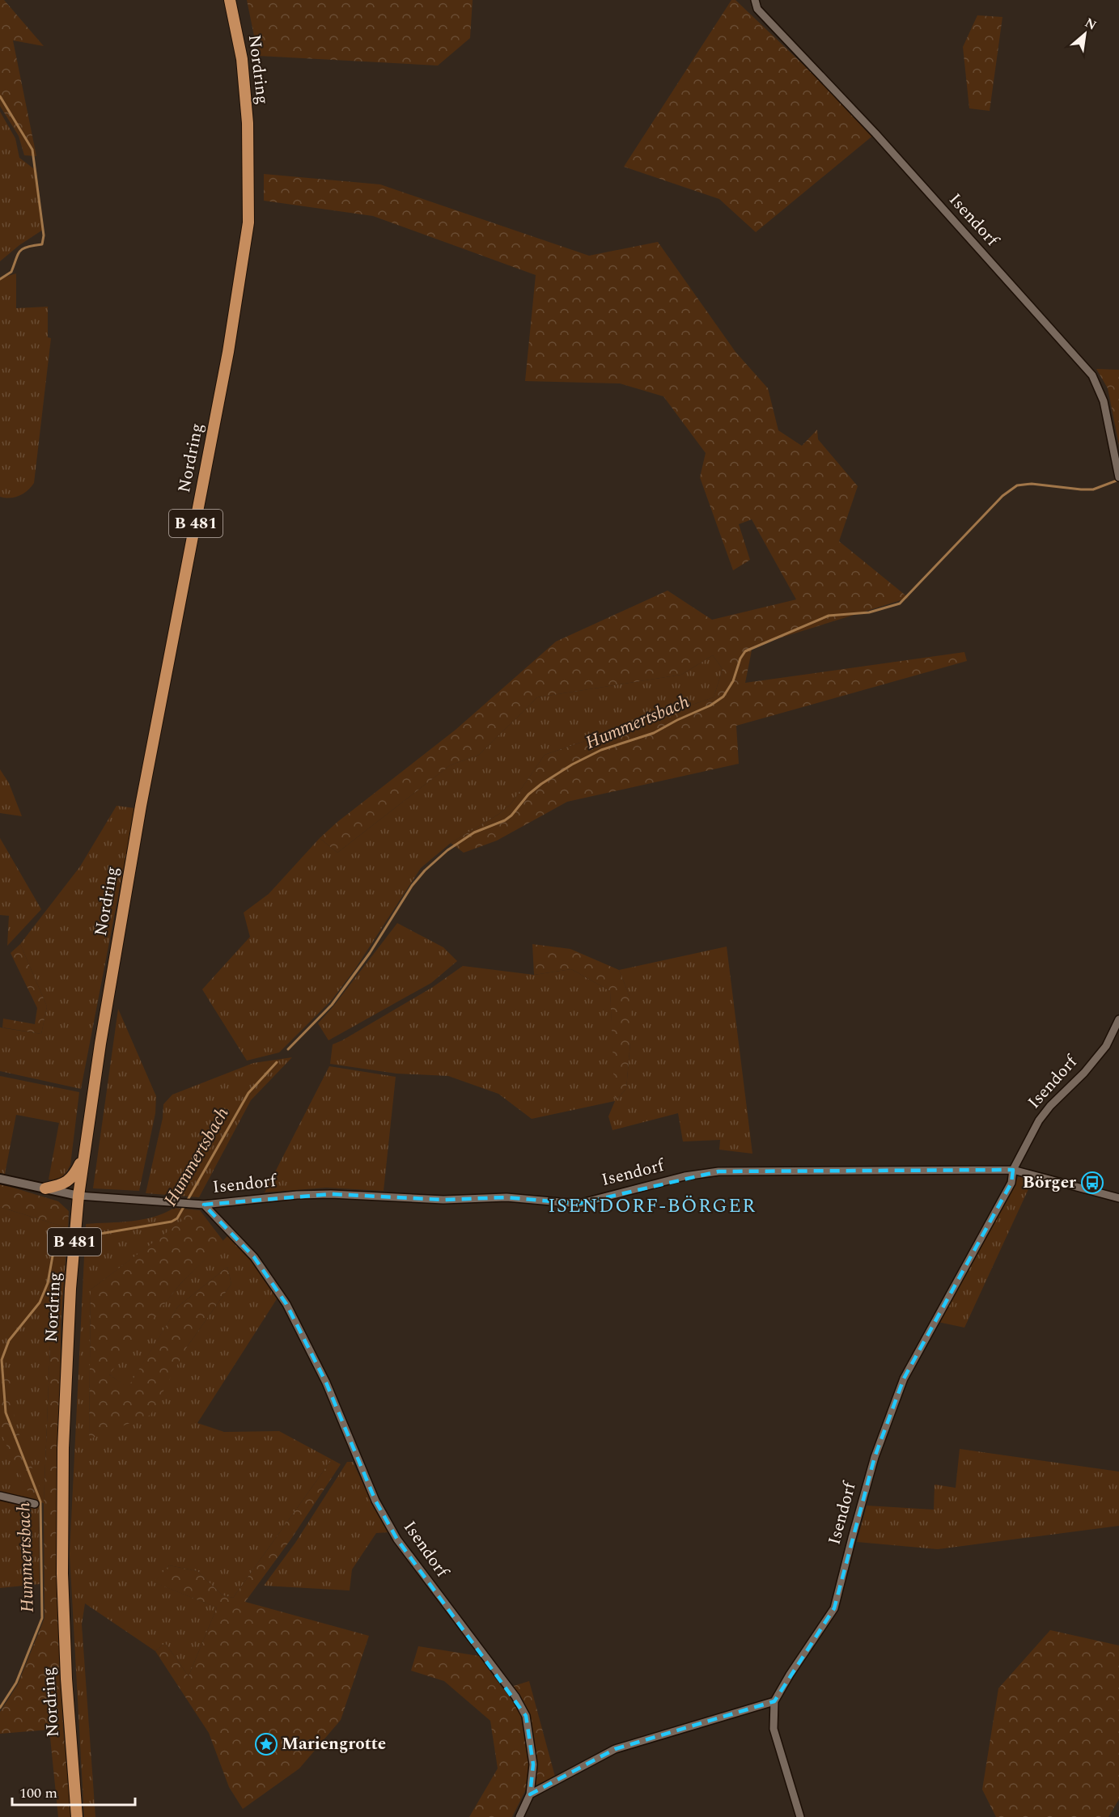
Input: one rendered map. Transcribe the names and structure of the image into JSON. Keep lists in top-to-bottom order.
{
  "streets": {
    "main road": ["Nordring", "B 481"],
    "street": ["Isendorf"]
  },
  "crossings": [
    ["Nordring", "Isendorf"]
  ],
  "districts": ["ISENDORF-BÖRGER"],
  "water": ["Hummertsbach"],
  "places": {
    "bus stop": ["Börger"],
    "place": ["Mariengrotte"]
  },
  "scale_bar": "100 m",
  "north": "top right"
}
